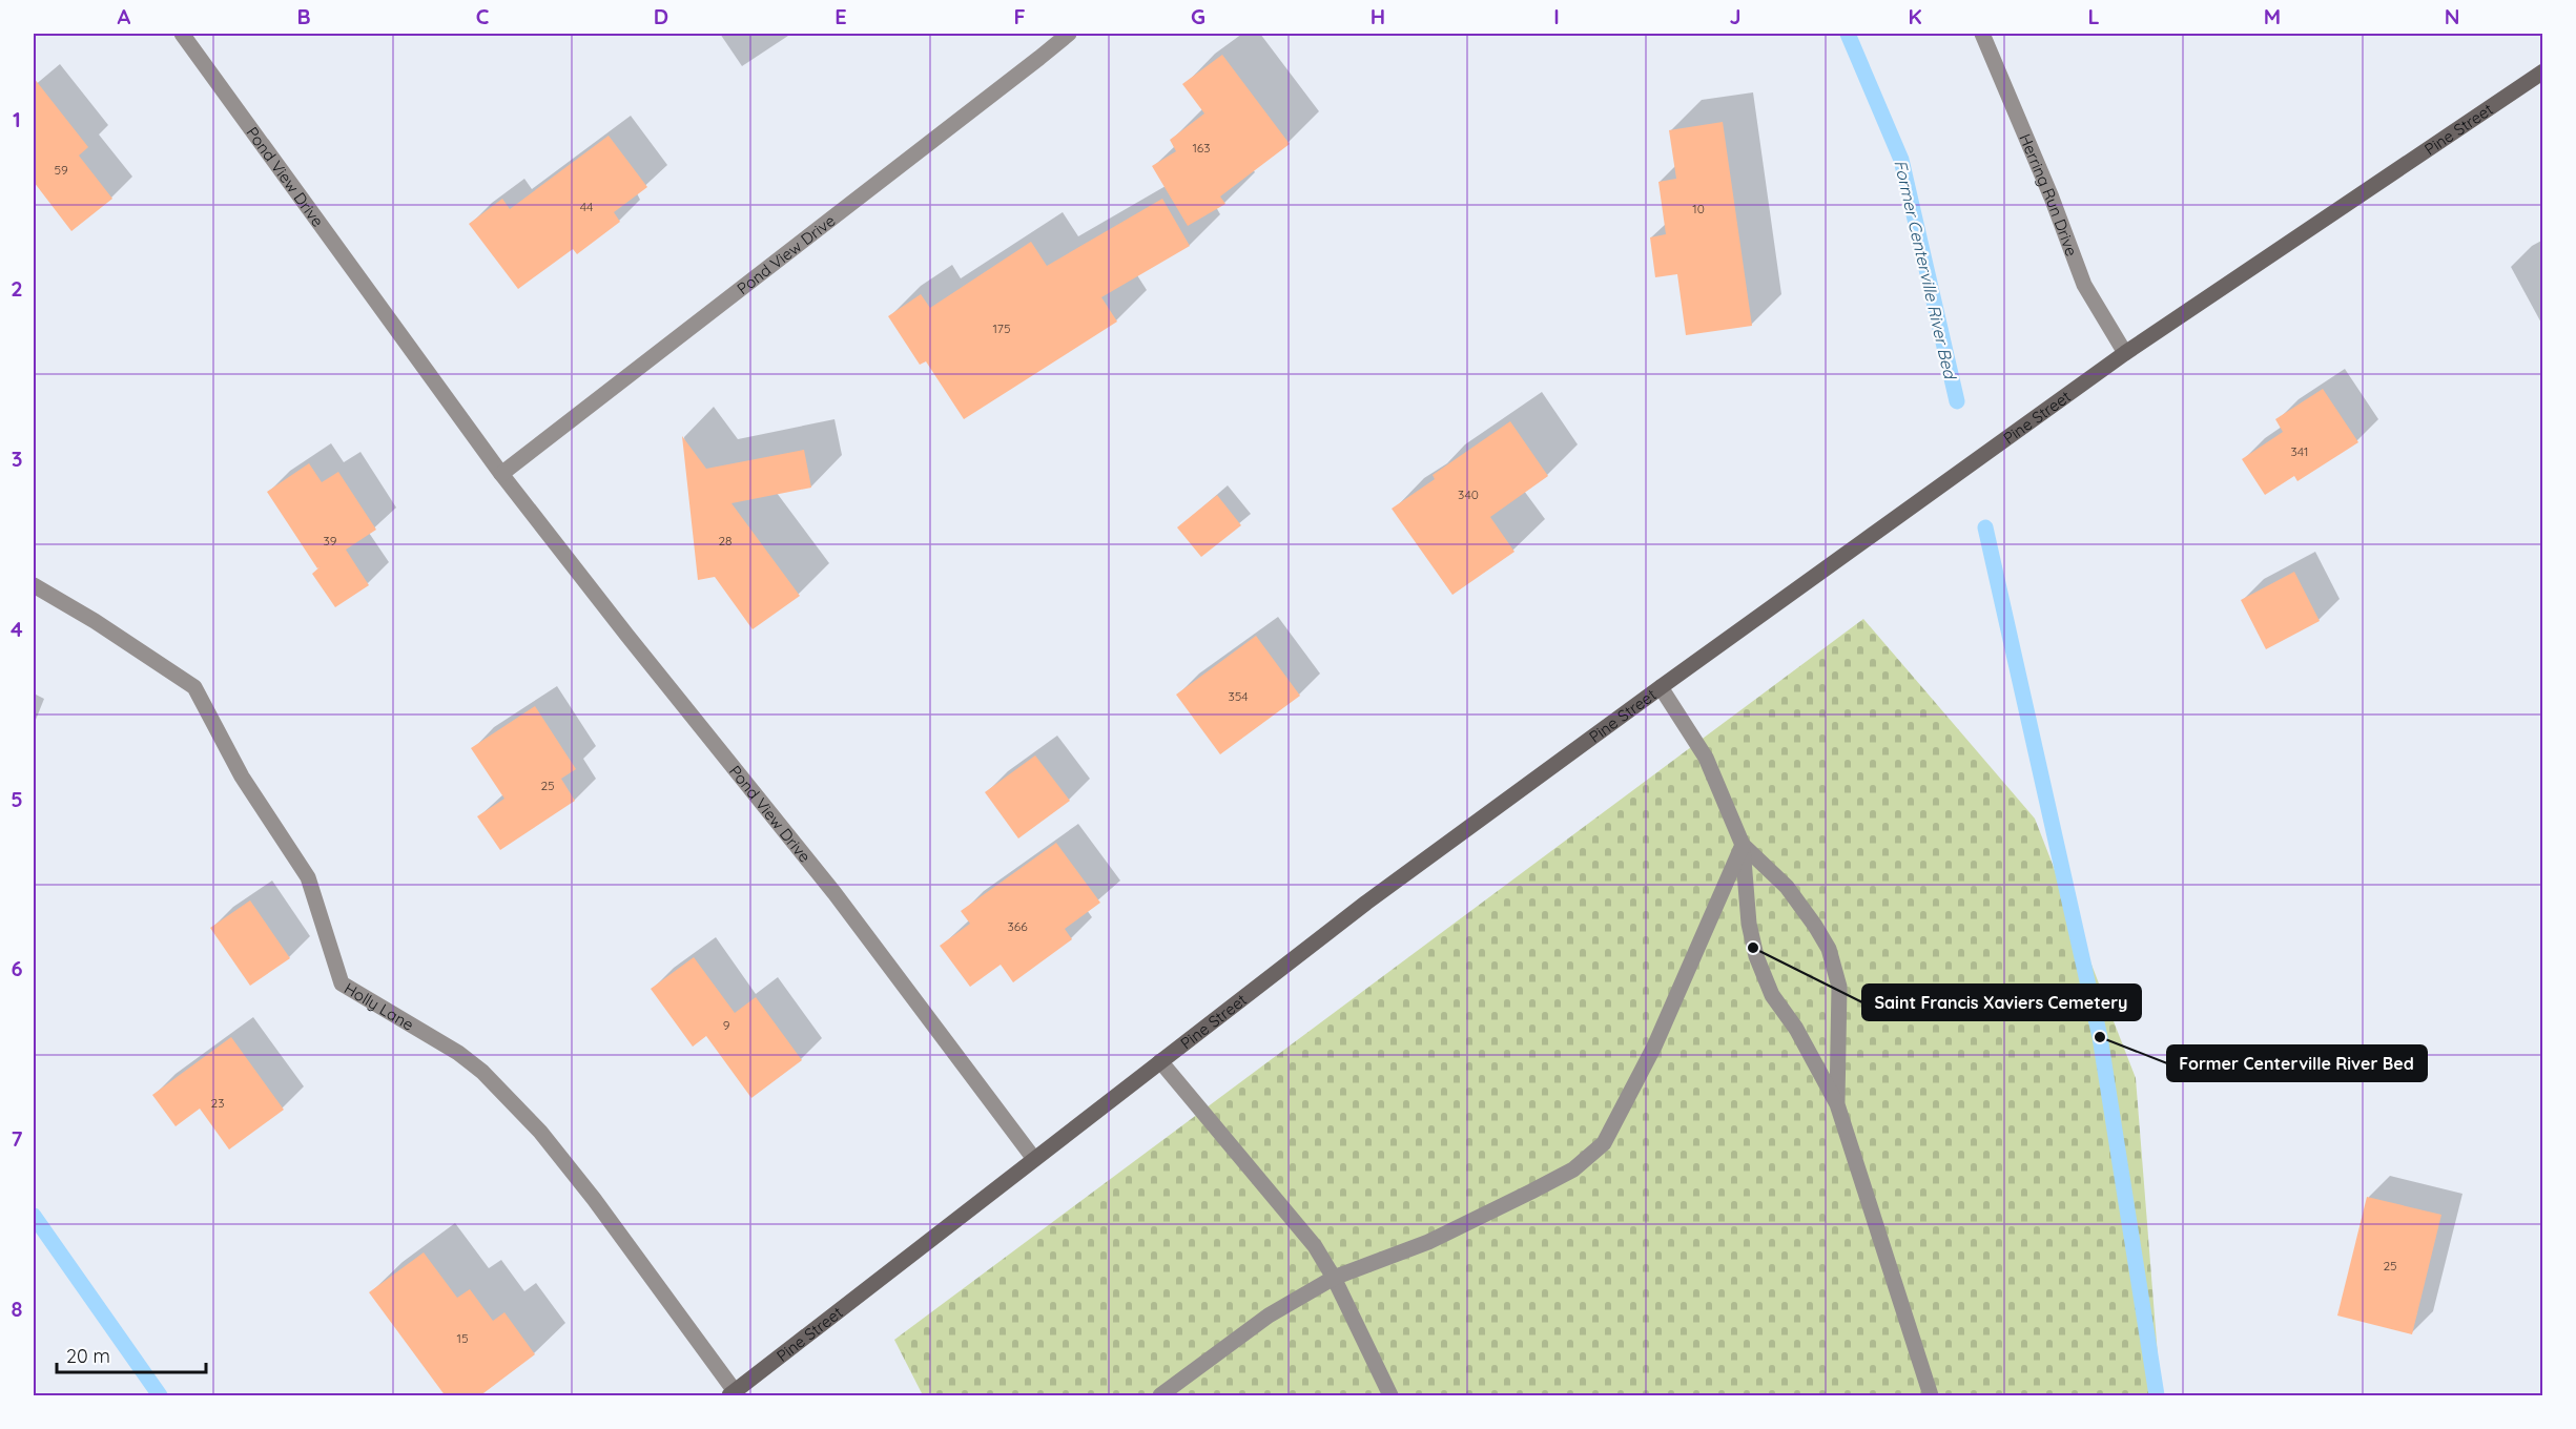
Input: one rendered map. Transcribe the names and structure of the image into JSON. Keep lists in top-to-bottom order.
{
  "streets": {
    "main road": ["Pine Street"],
    "street": ["Pond View Drive", "Herring Run Drive", "Holly Lane"]
  },
  "crossings": [
    ["Pine Street", "Pond View Drive"],
    ["Pine Street", "Herring Run Drive"],
    ["Pine Street", "Holly Lane"]
  ],
  "water": ["Former Centerville River Bed"],
  "places": ["Saint Francis Xaviers Cemetery", "Former Centerville River Bed"],
  "house_numbers": [
    "163",
    "59",
    "44",
    "10",
    "175",
    "341",
    "340",
    "39",
    "28",
    "354",
    "25",
    "366",
    "9",
    "23",
    "25",
    "15"
  ],
  "scale_bar": "20 m",
  "grid": {
    "columns": [
      "A",
      "B",
      "C",
      "D",
      "E",
      "F",
      "G",
      "H",
      "I",
      "J",
      "K",
      "L",
      "M",
      "N"
    ],
    "rows": [
      "1",
      "2",
      "3",
      "4",
      "5",
      "6",
      "7",
      "8"
    ]
  }
}
